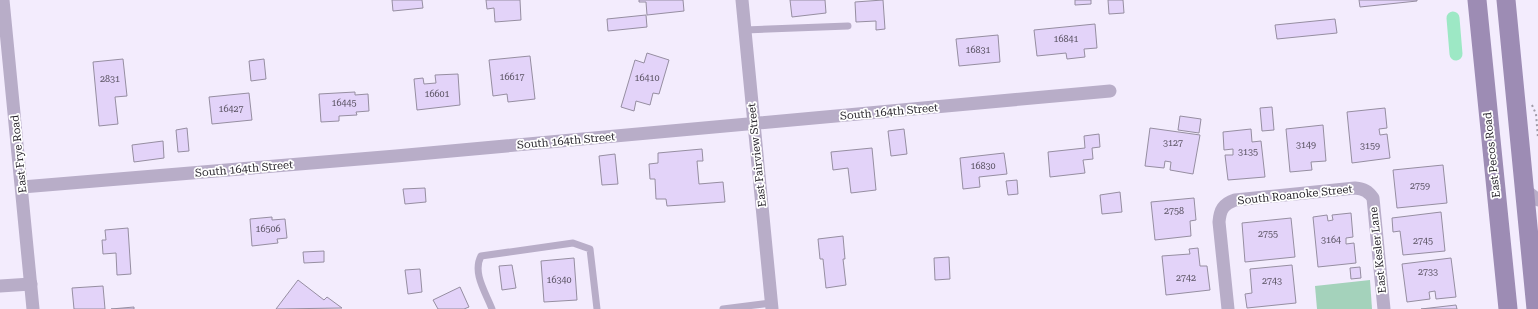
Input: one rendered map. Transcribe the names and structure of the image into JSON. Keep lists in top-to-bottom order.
{
  "streets": {
    "main road": ["East Pecos Road"],
    "street": [
      "South 164th Street",
      "East Frye Road",
      "East Fairview Street",
      "South Roanoke Street",
      "East Kesler Lane"
    ]
  },
  "crossings": [
    ["South 164th Street", "East Frye Road"],
    ["South 164th Street", "East Fairview Street"],
    ["South Roanoke Street", "East Kesler Lane"]
  ],
  "house_numbers": [
    "16841",
    "16831",
    "16617",
    "16410",
    "2831",
    "16601",
    "16445",
    "16427",
    "3127",
    "3149",
    "3159",
    "3135",
    "16830",
    "2759",
    "2758",
    "16506",
    "2755",
    "3164",
    "2745",
    "2733",
    "2742",
    "16340",
    "2743"
  ]
}
